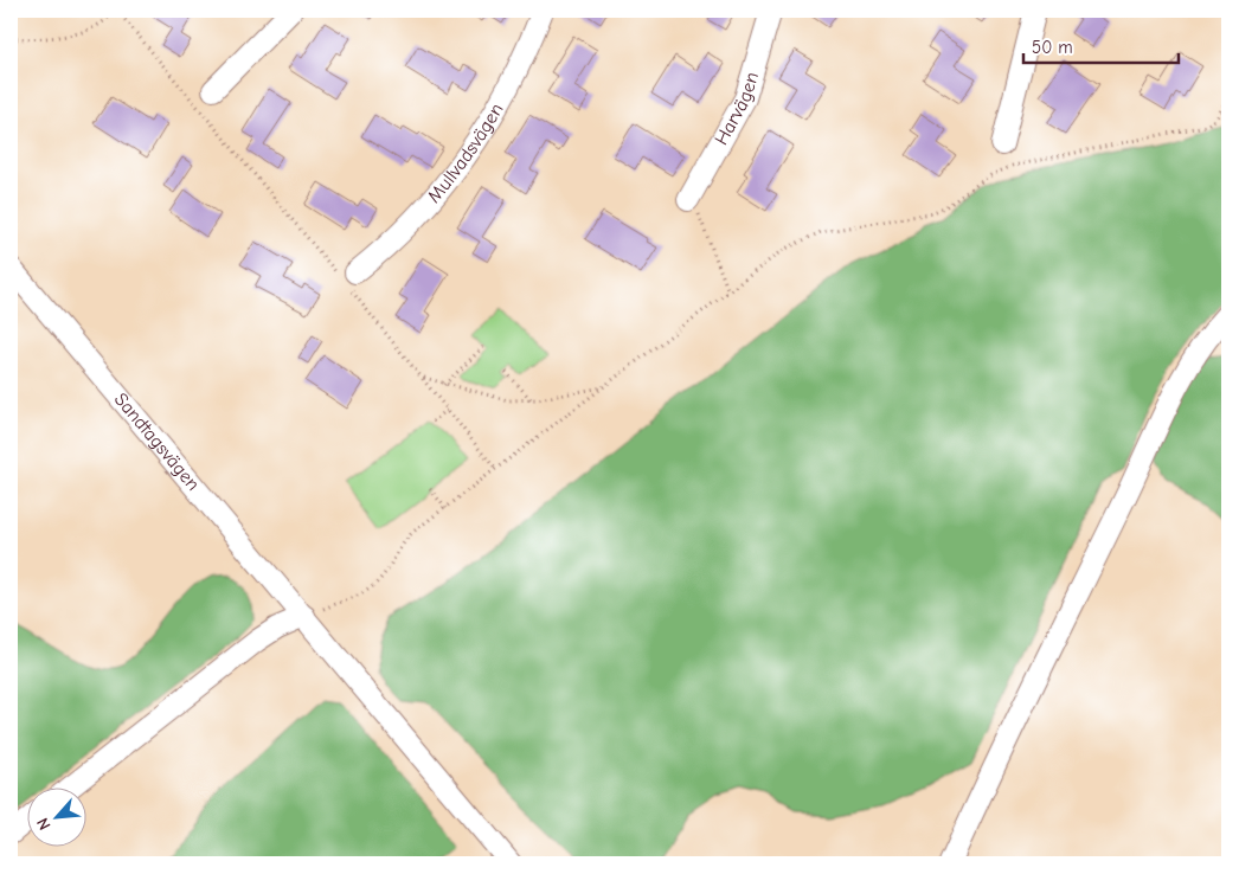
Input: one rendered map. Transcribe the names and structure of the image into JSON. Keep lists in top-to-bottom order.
{
  "streets": {
    "street": ["Harvägen", "Mullvadsvägen", "Sandtagsvägen"]
  },
  "scale_bar": "50 m",
  "north": "bottom left"
}
